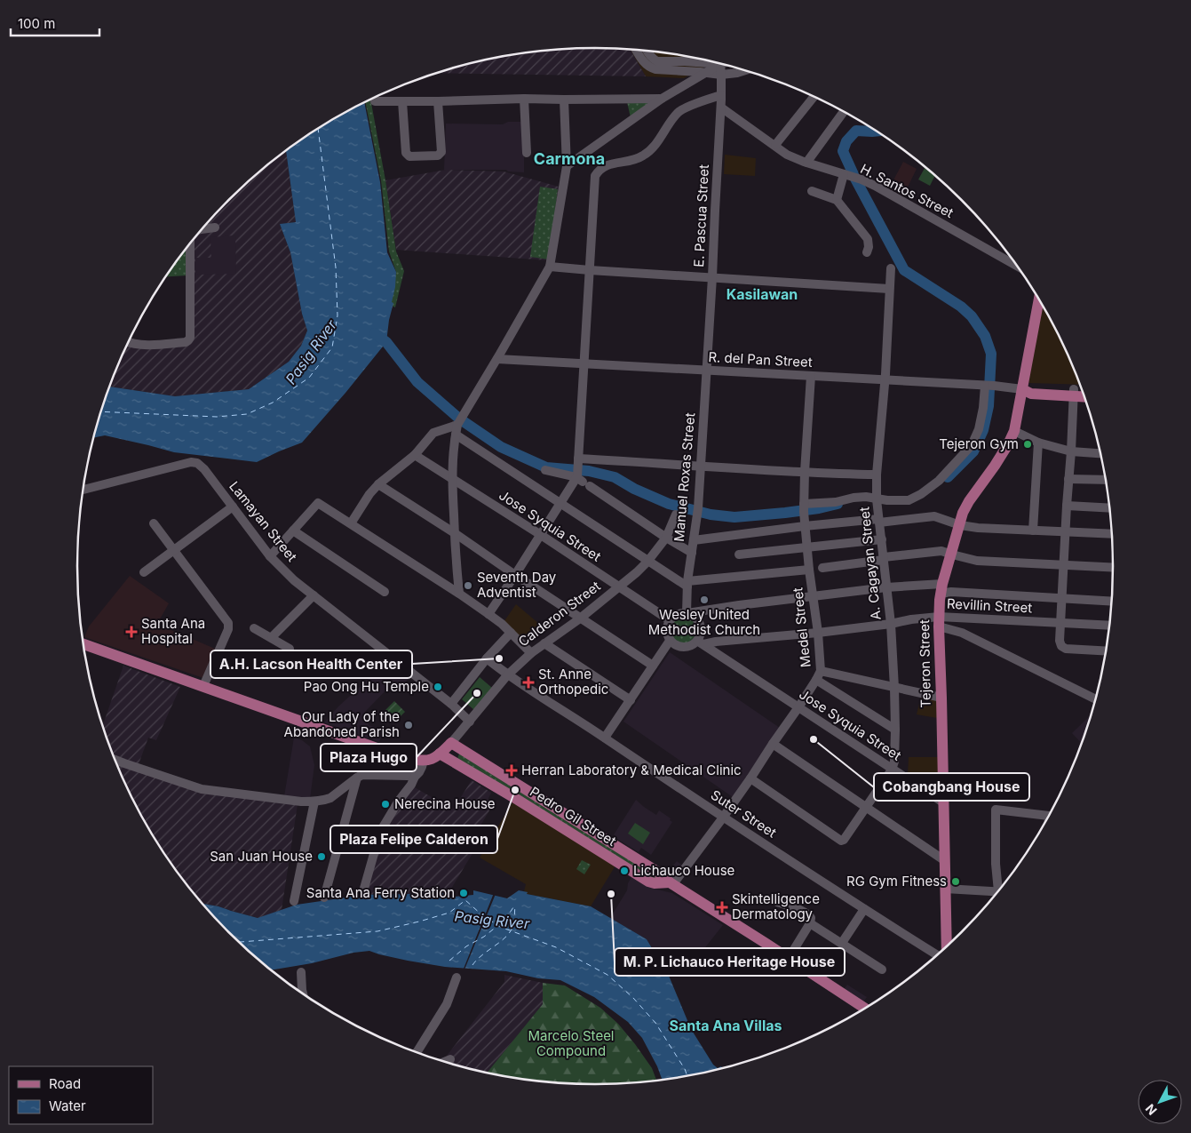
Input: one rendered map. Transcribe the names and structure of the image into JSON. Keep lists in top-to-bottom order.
{
  "streets": {
    "main road": ["Calderon Street", "Tejeron Street", "Pedro Gil Street"],
    "street": [
      "H. Santos Street",
      "E. Pascua Street",
      "R. del Pan Street",
      "Manuel Roxas Street",
      "Lamayan Street",
      "Jose Syquia Street",
      "A. Cagayan Street",
      "Revillin Street",
      "Medel Street",
      "Suter Street"
    ]
  },
  "crossings": [
    ["H. Santos Street", "E. Pascua Street"],
    ["E. Pascua Street", "R. del Pan Street"],
    ["E. Pascua Street", "Manuel Roxas Street"],
    ["R. del Pan Street", "Manuel Roxas Street"],
    ["R. del Pan Street", "A. Cagayan Street"],
    ["R. del Pan Street", "Medel Street"],
    ["R. del Pan Street", "Tejeron Street"],
    ["Manuel Roxas Street", "Jose Syquia Street"],
    ["Manuel Roxas Street", "Revillin Street"],
    ["Lamayan Street", "Calderon Street"],
    ["Jose Syquia Street", "A. Cagayan Street"],
    ["Jose Syquia Street", "Revillin Street"],
    ["Jose Syquia Street", "Calderon Street"],
    ["Jose Syquia Street", "Medel Street"],
    ["Jose Syquia Street", "Tejeron Street"],
    ["A. Cagayan Street", "Revillin Street"],
    ["A. Cagayan Street", "Medel Street"],
    ["Revillin Street", "Medel Street"],
    ["Revillin Street", "Tejeron Street"],
    ["Calderon Street", "Suter Street"],
    ["Calderon Street", "Pedro Gil Street"],
    ["Medel Street", "Suter Street"],
    ["Medel Street", "Pedro Gil Street"]
  ],
  "districts": ["Carmona", "Kasilawan", "Santa Ana Villas"],
  "water": ["Pasig River"],
  "parks": ["Marcelo Steel Compound"],
  "places": {
    "other": [
      "Tejeron Gym",
      "Seventh Day Adventist",
      "Wesley United Methodist Church",
      "A.H. Lacson Health Center",
      "Pao Ong Hu Temple",
      "Plaza Hugo",
      "Our Lady of the Abandoned Parish",
      "Cobangbang House",
      "Plaza Felipe Calderon",
      "Nerecina House",
      "San Juan House",
      "Lichauco House",
      "RG Gym Fitness",
      "Santa Ana Ferry Station",
      "M. P. Lichauco Heritage House"
    ],
    "health": [
      "Santa Ana Hospital",
      "St. Anne Orthopedic",
      "Herran Laboratory & Medical Clinic",
      "Skintelligence Dermatology"
    ]
  },
  "legend": ["Road", "Water"],
  "scale_bar": "100 m",
  "north": "bottom left"
}
